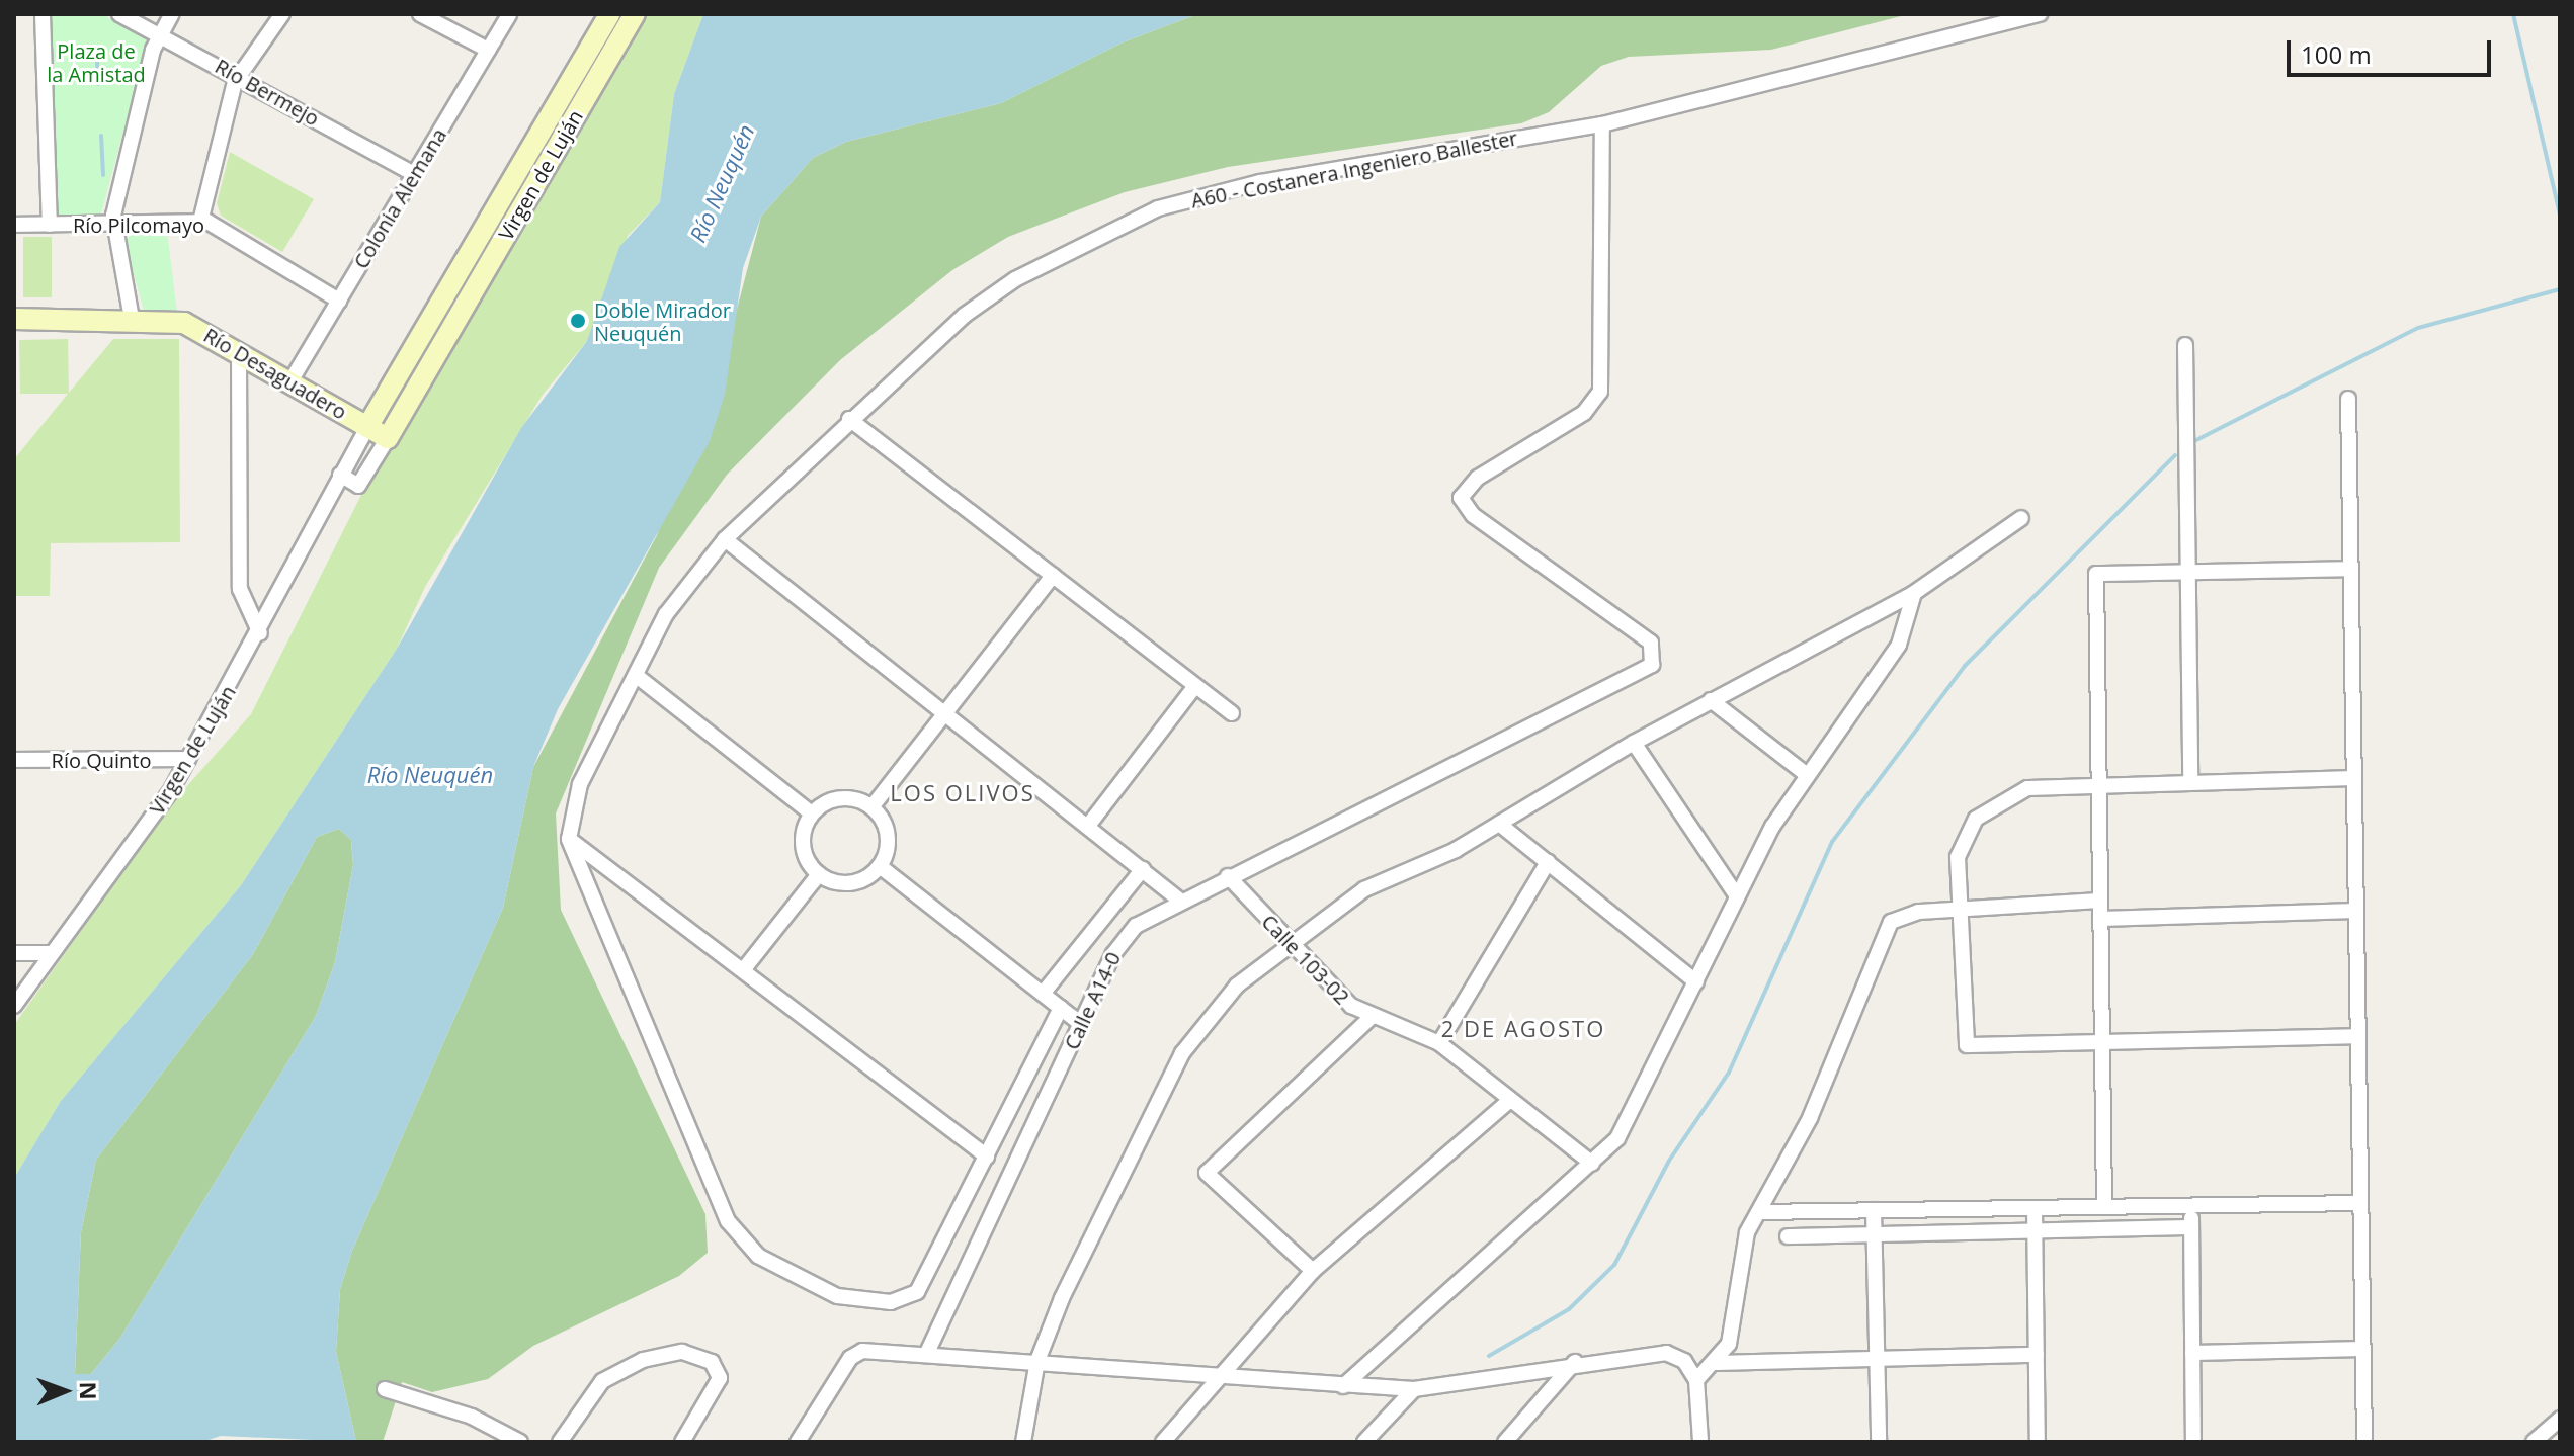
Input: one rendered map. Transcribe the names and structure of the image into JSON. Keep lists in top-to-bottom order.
{
  "streets": {
    "street": [
      "Río Bermejo",
      "A60 - Costanera Ingeniero Ballester",
      "Virgen de Luján",
      "Colonia Alemana",
      "Río Pilcomayo",
      "Río Desaguadero",
      "Río Quinto",
      "Calle 103-02",
      "Calle A14-0"
    ]
  },
  "crossings": [
    ["Río Bermejo", "Colonia Alemana"],
    ["A60 - Costanera Ingeniero Ballester", "Calle A14-0"],
    ["Virgen de Luján", "Río Desaguadero"],
    ["Virgen de Luján", "Río Quinto"],
    ["Colonia Alemana", "Río Pilcomayo"],
    ["Colonia Alemana", "Río Desaguadero"],
    ["Calle 103-02", "Calle A14-0"]
  ],
  "districts": ["LOS OLIVOS", "2 DE AGOSTO"],
  "water": ["Río Neuquén"],
  "parks": ["Plaza de la Amistad"],
  "places": ["Doble Mirador Neuquén"],
  "scale_bar": "100 m",
  "north": "right"
}
